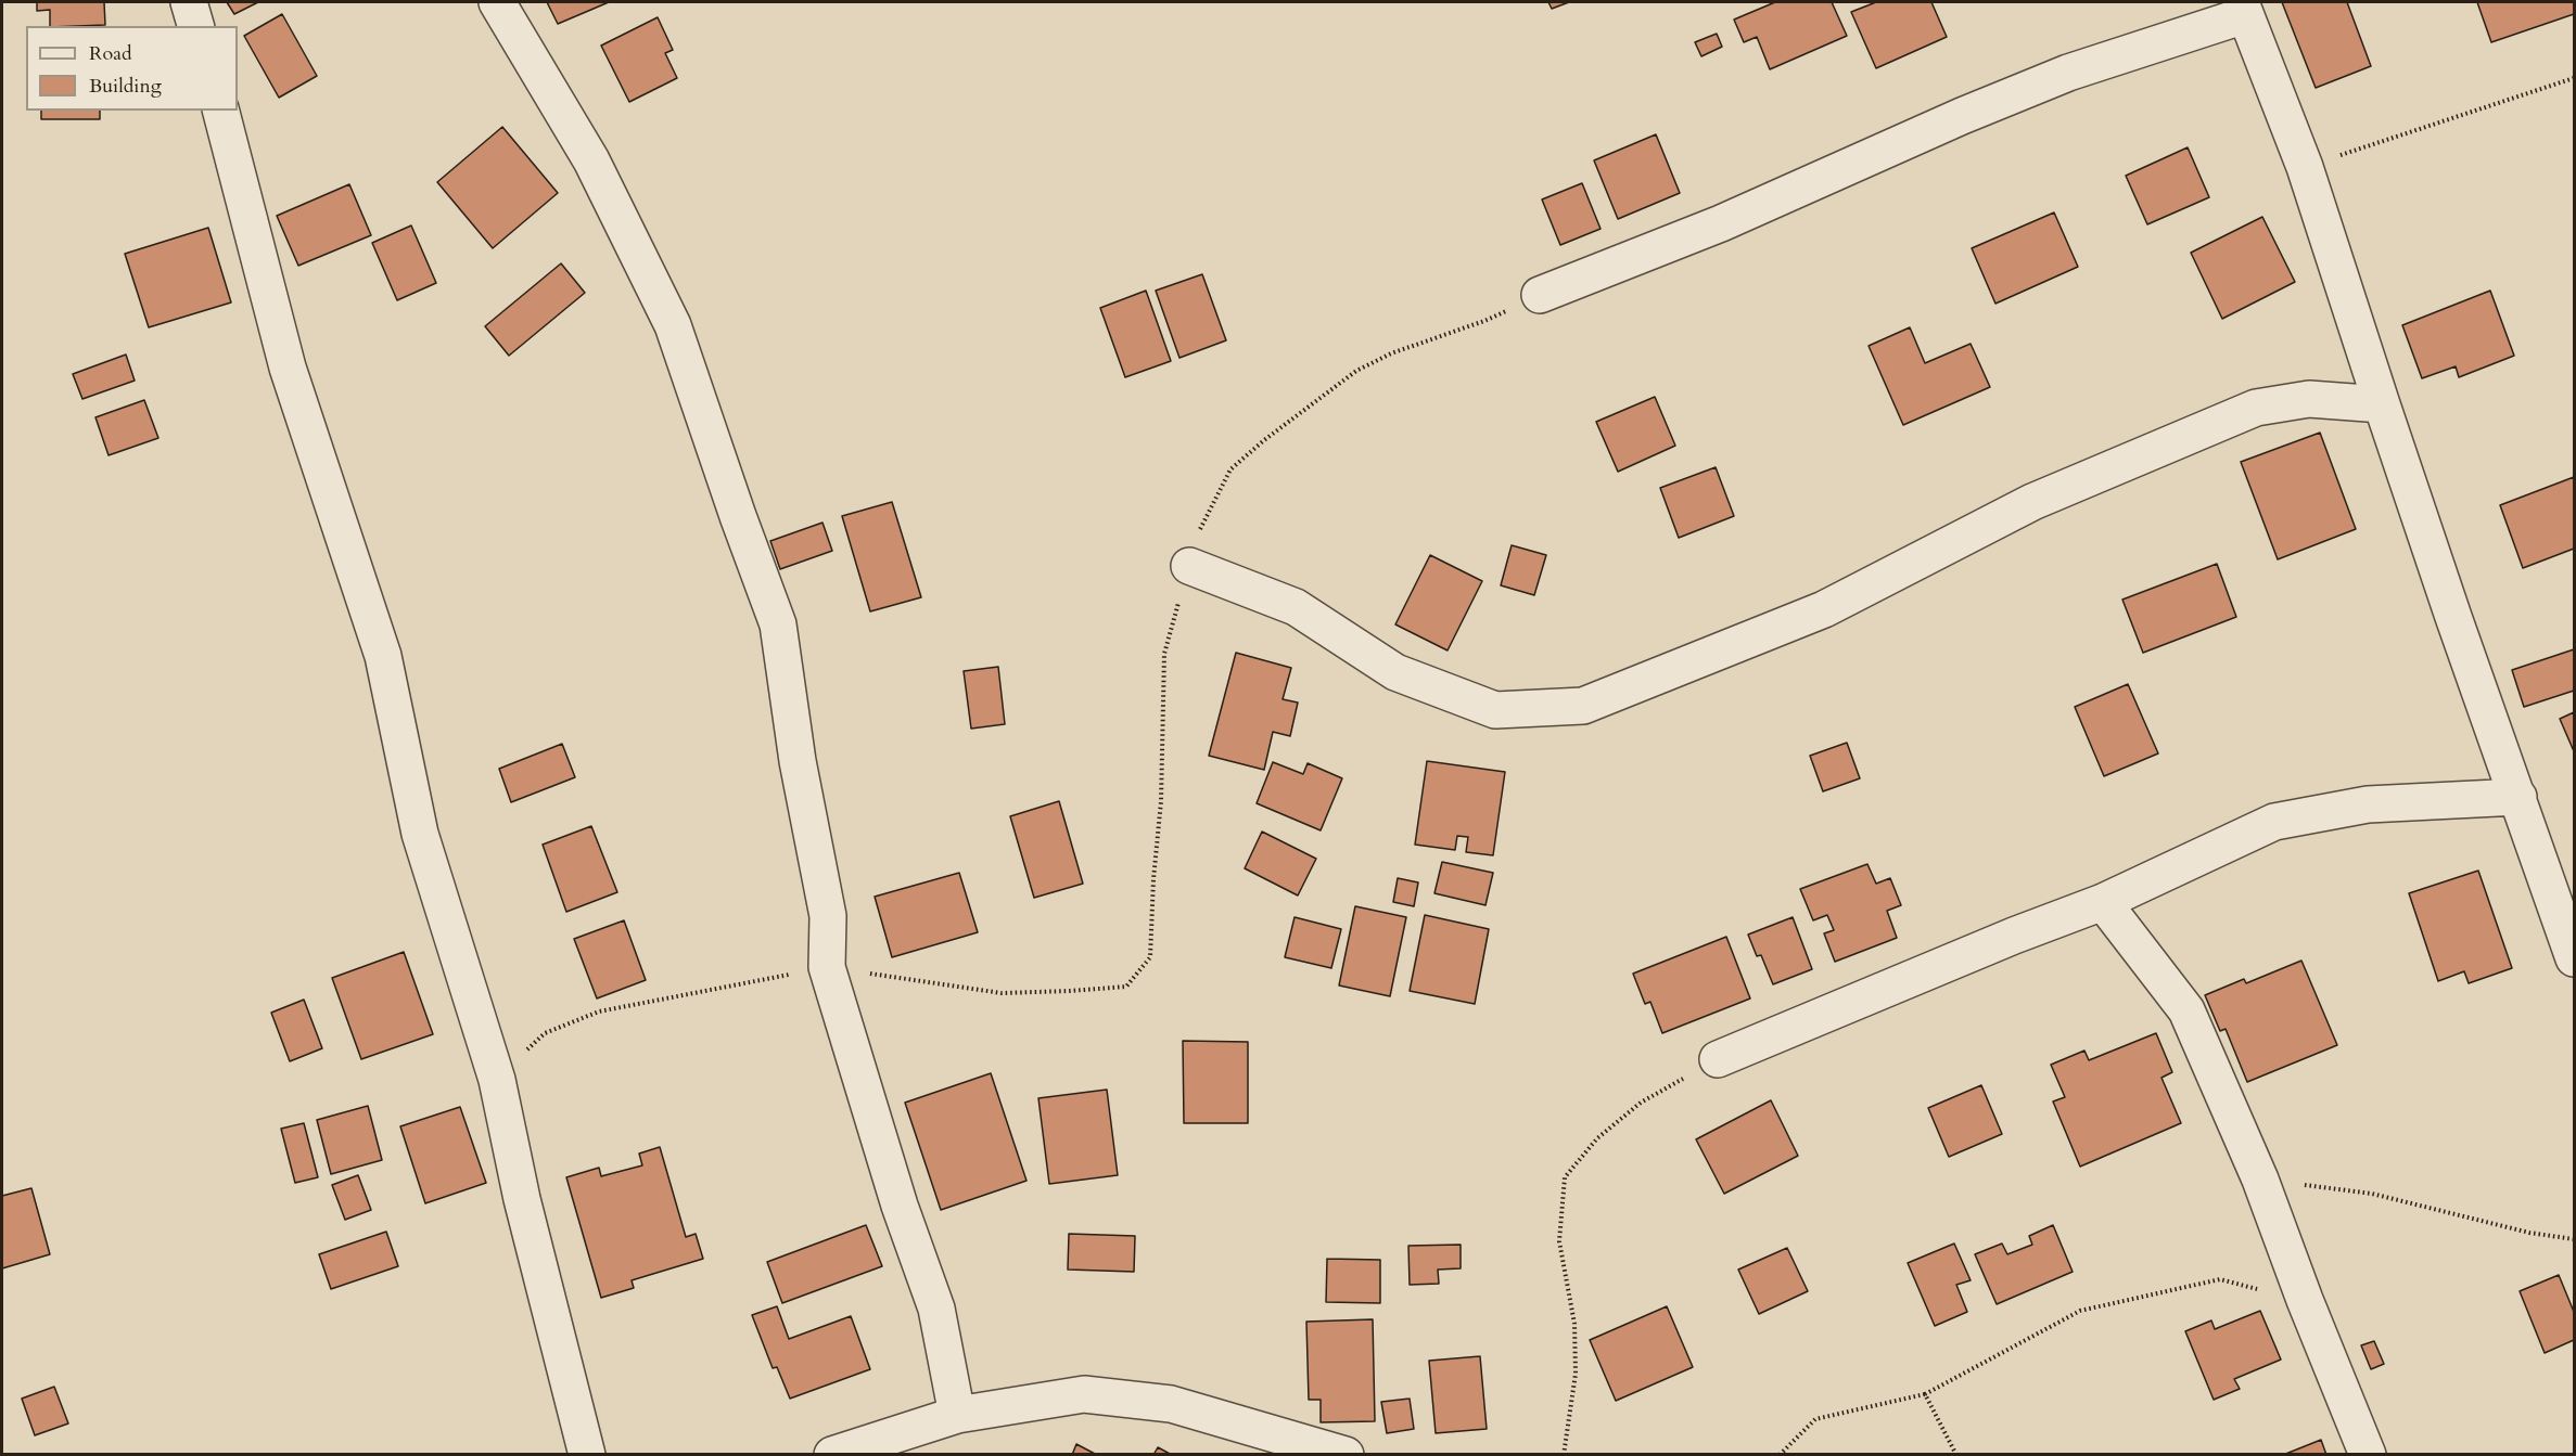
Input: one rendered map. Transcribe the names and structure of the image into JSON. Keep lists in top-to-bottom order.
{
  "legend": ["Road", "Building"]
}
